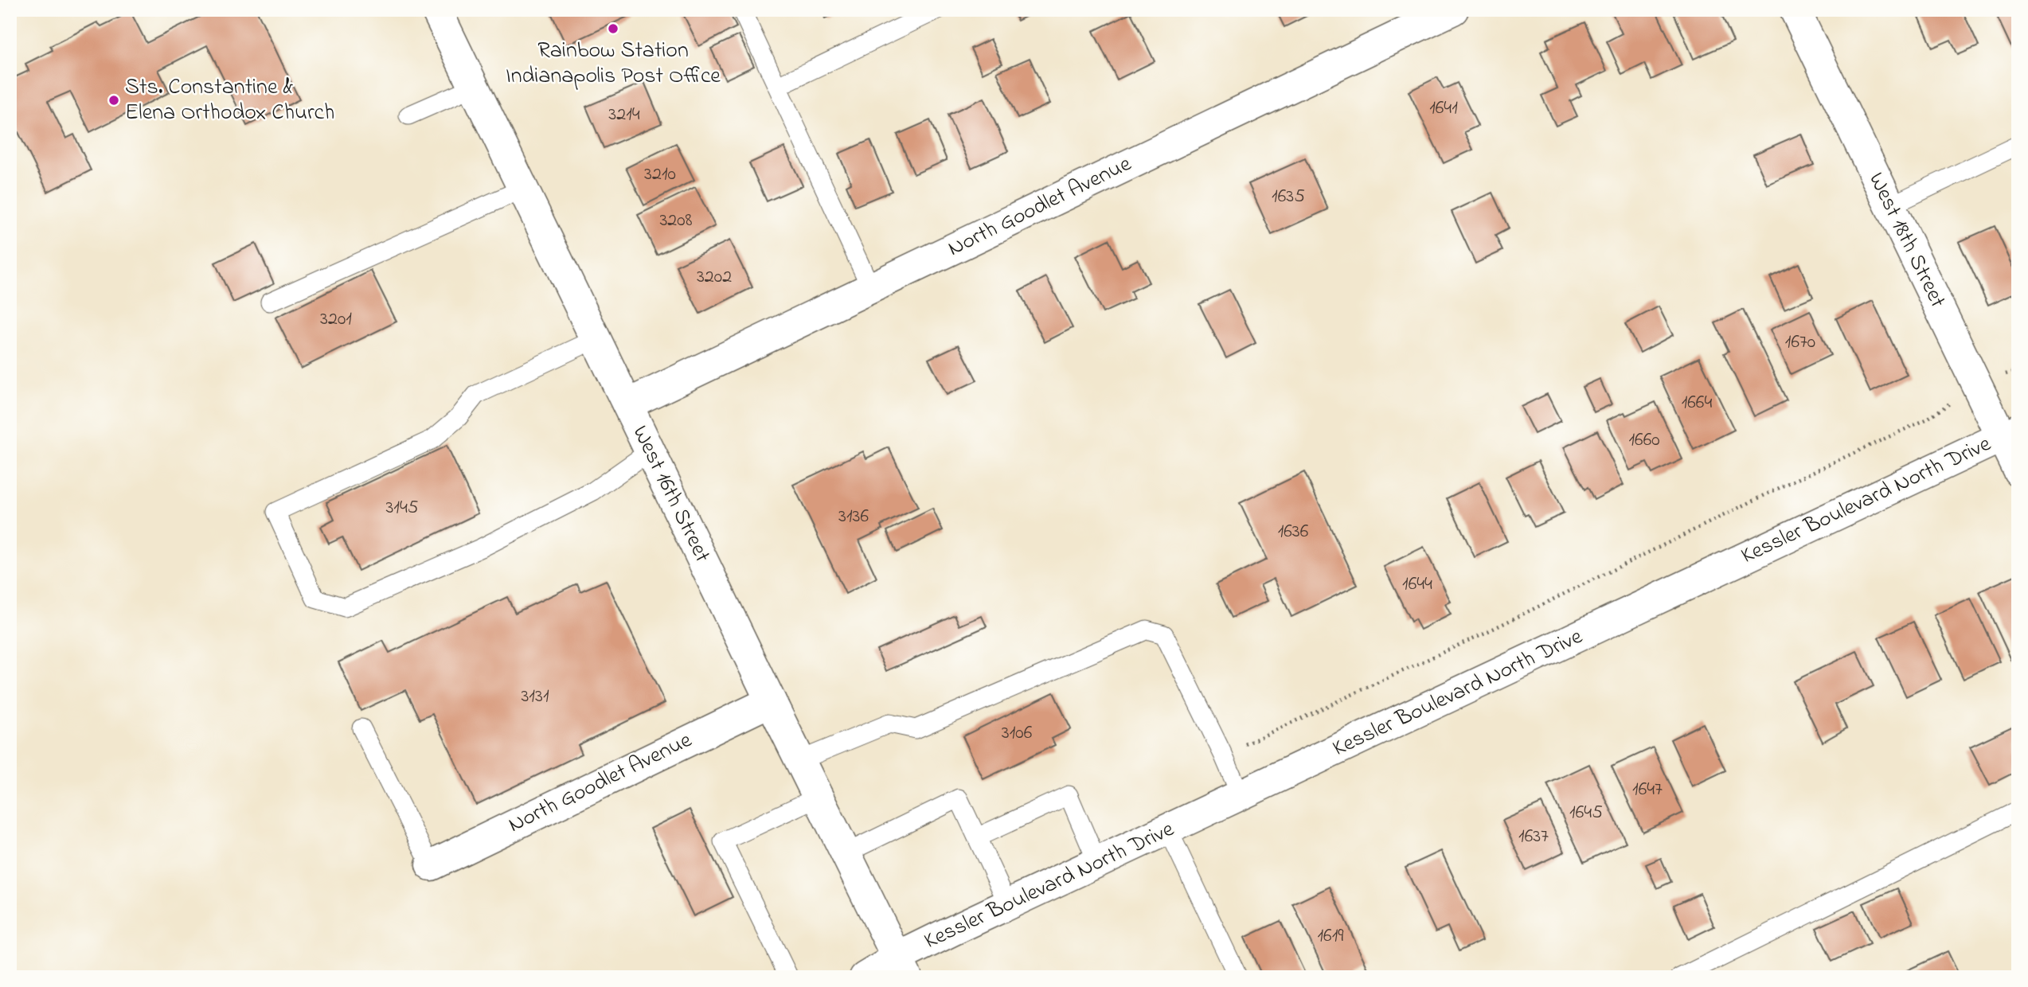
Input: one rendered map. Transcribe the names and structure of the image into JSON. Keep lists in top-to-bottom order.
{
  "streets": {
    "main road": [
      "North Goodlet Avenue",
      "West 18th Street",
      "West 16th Street",
      "Kessler Boulevard North Drive"
    ]
  },
  "crossings": [
    ["North Goodlet Avenue", "West 16th Street"],
    ["West 18th Street", "Kessler Boulevard North Drive"],
    ["West 16th Street", "Kessler Boulevard North Drive"]
  ],
  "places": ["Rainbow Station Indianapolis Post Office", "Sts. Constantine & Elena Orthodox Church"],
  "house_numbers": [
    "1641",
    "3214",
    "3210",
    "1635",
    "3208",
    "3202",
    "3201",
    "1670",
    "1664",
    "1660",
    "3145",
    "3136",
    "1636",
    "1644",
    "3131",
    "3106",
    "1647",
    "1645",
    "1637",
    "1619"
  ]
}
